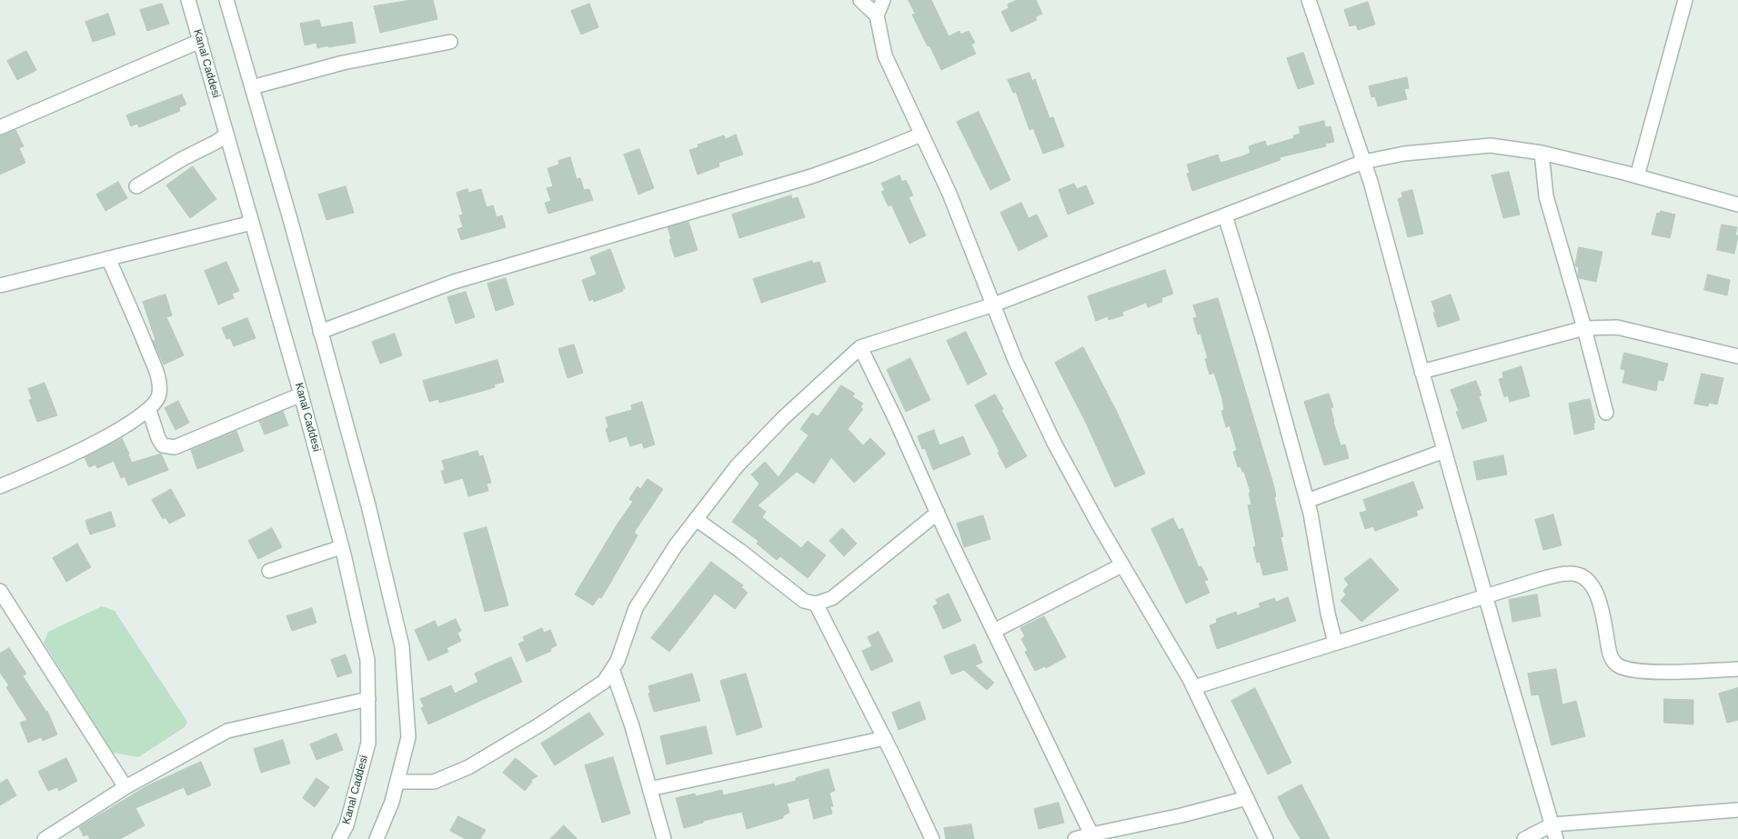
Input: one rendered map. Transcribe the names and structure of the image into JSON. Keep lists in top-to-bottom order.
{
  "streets": {
    "street": ["Kanal Caddesi"]
  }
}
